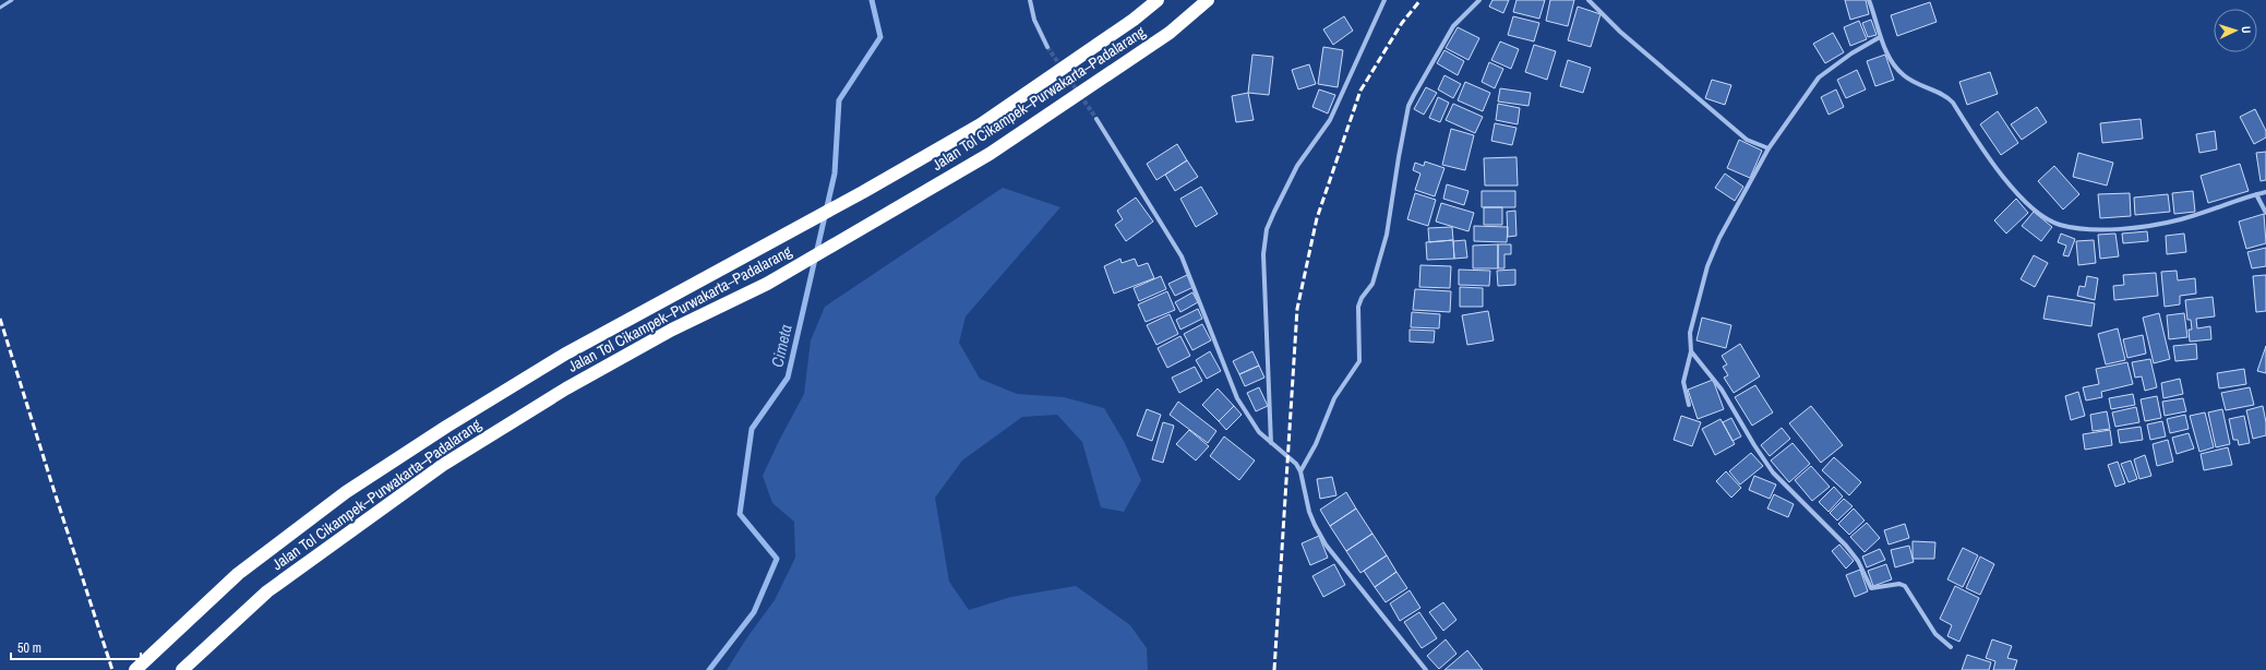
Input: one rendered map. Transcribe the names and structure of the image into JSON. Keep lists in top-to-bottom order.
{
  "streets": {
    "highway": ["Jalan Tol Cikampek–Purwakarta–Padalarang"]
  },
  "water": ["Cimeta"],
  "scale_bar": "50 m",
  "north": "right"
}
